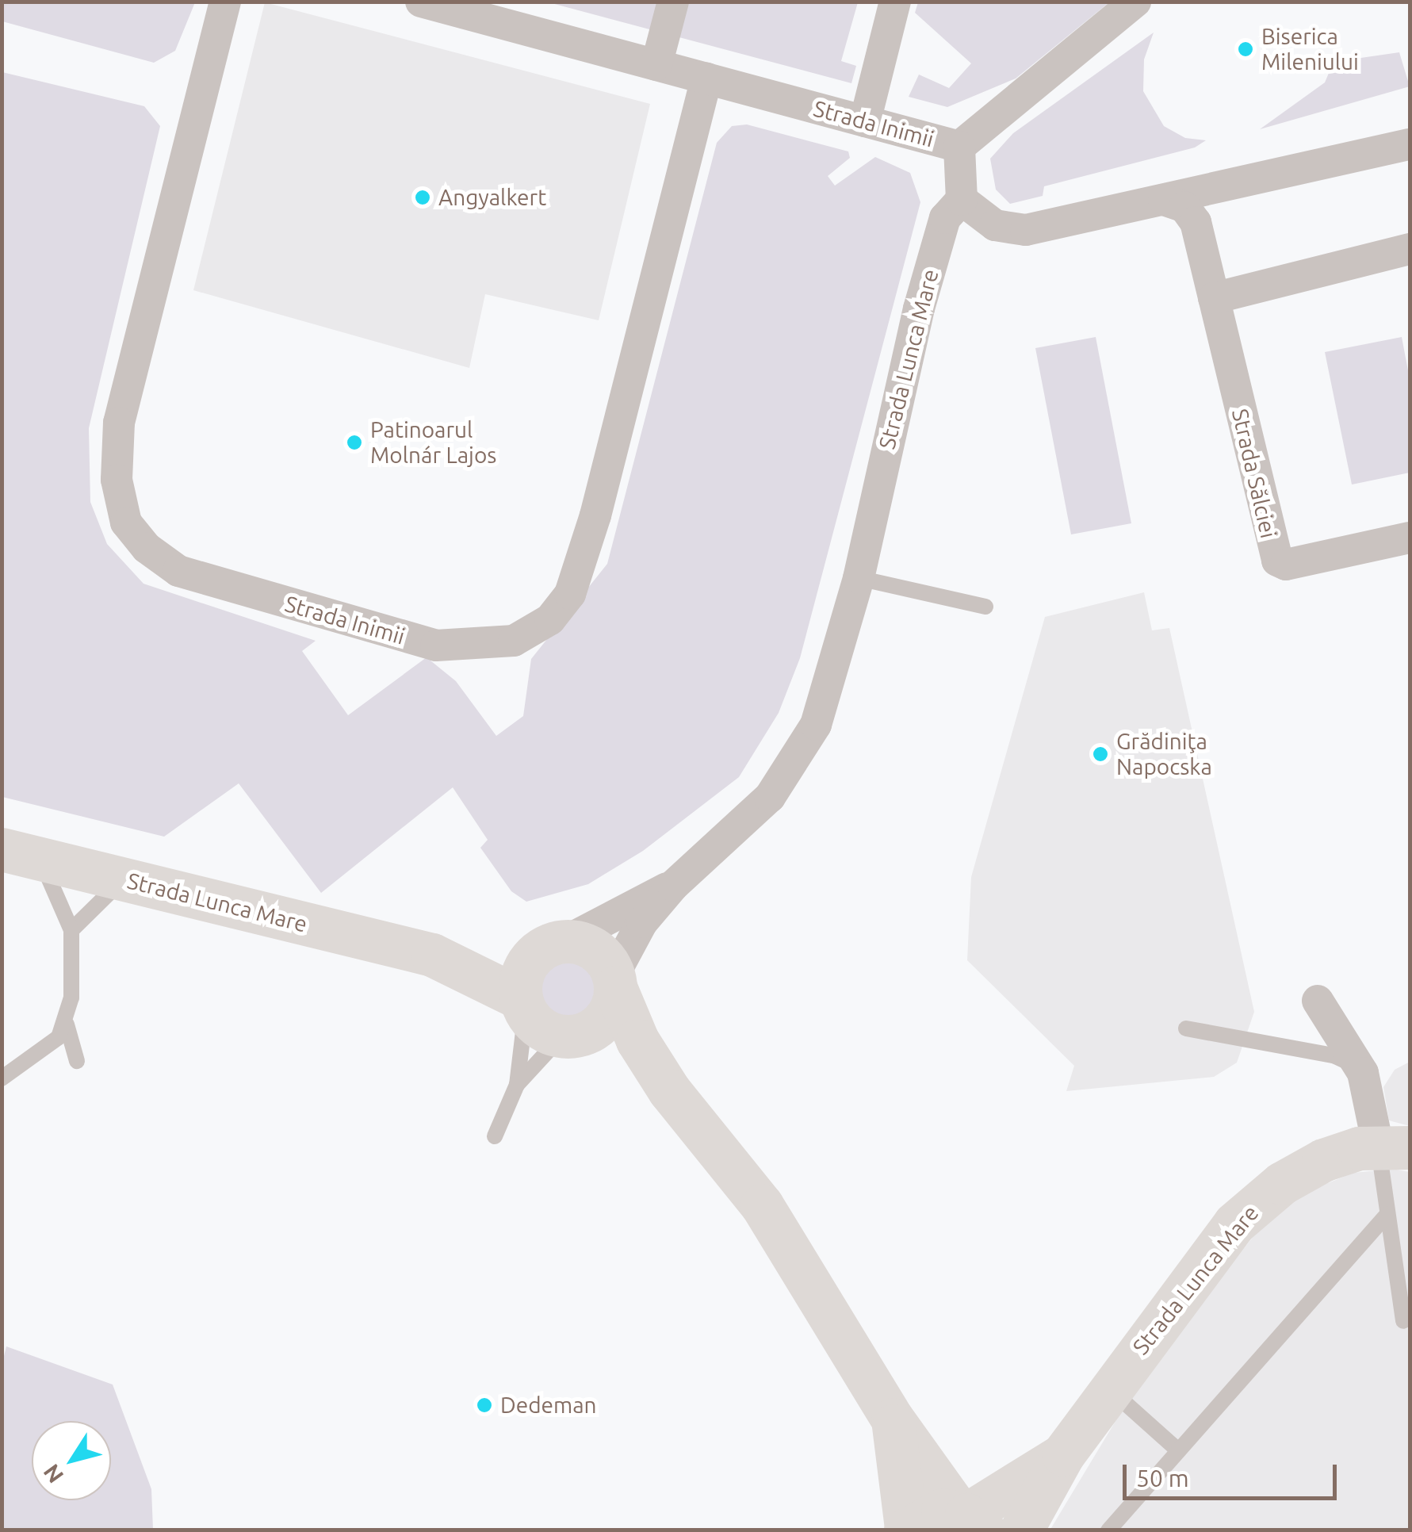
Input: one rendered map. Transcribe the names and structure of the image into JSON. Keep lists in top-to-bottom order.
{
  "streets": {
    "main road": ["Strada Lunca Mare"],
    "street": ["Strada Inimii", "Strada Sălciei"]
  },
  "places": [
    "Biserica Mileniului",
    "Angyalkert",
    "Patinoarul Molnár Lajos",
    "Grădiniţa Napocska",
    "Dedeman"
  ],
  "scale_bar": "50 m",
  "north": "bottom left"
}
